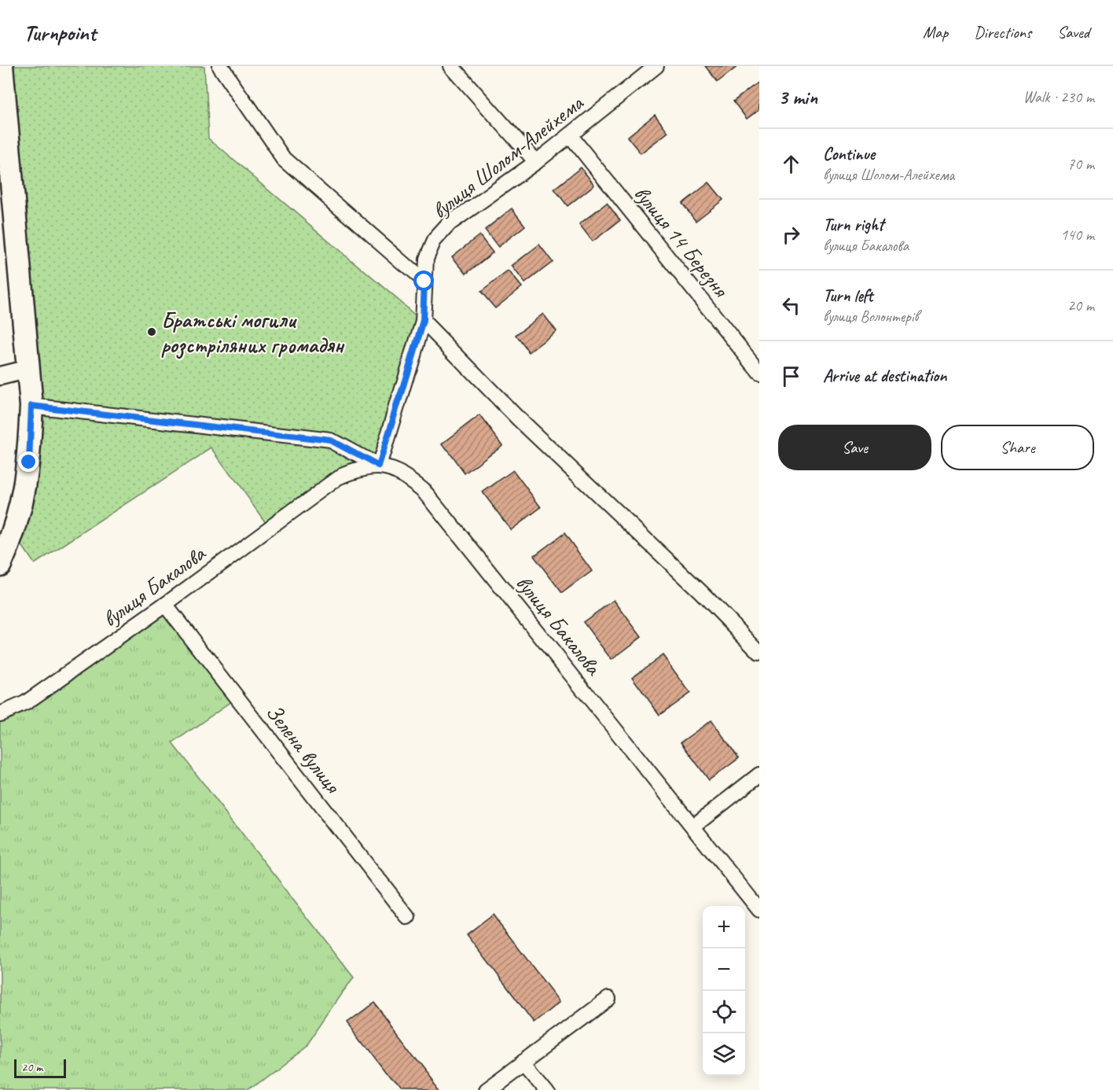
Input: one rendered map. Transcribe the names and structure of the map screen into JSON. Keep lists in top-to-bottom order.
{
  "streets": {
    "street": [
      "вулиця Шолом-Алейхема",
      "вулиця 14 Березня",
      "вулиця Бакалова",
      "Зелена вулиця"
    ]
  },
  "crossings": [
    ["вулиця Шолом-Алейхема", "вулиця 14 Березня"],
    ["вулиця Шолом-Алейхема", "вулиця Бакалова"],
    ["вулиця Бакалова", "Зелена вулиця"]
  ],
  "places": ["Братські могили розстріляних громадян"],
  "scale_bar": "20 m",
  "page": {
    "header": "Turnpoint",
    "nav": ["Map", "Directions", "Saved"],
    "heading": ["3 min", "Walk · 230 m"],
    "list": [
      ["Continue", "вулиця Шолом-Алейхема", "70 m"],
      ["Turn right", "вулиця Бакалова", "140 m"],
      ["Turn left", "вулиця Волонтерів", "20 m"],
      "Arrive at destination"
    ],
    "buttons": ["Save", "Share"],
    "map_buttons": ["+", "−"],
    "scale": "20 m"
  }
}
